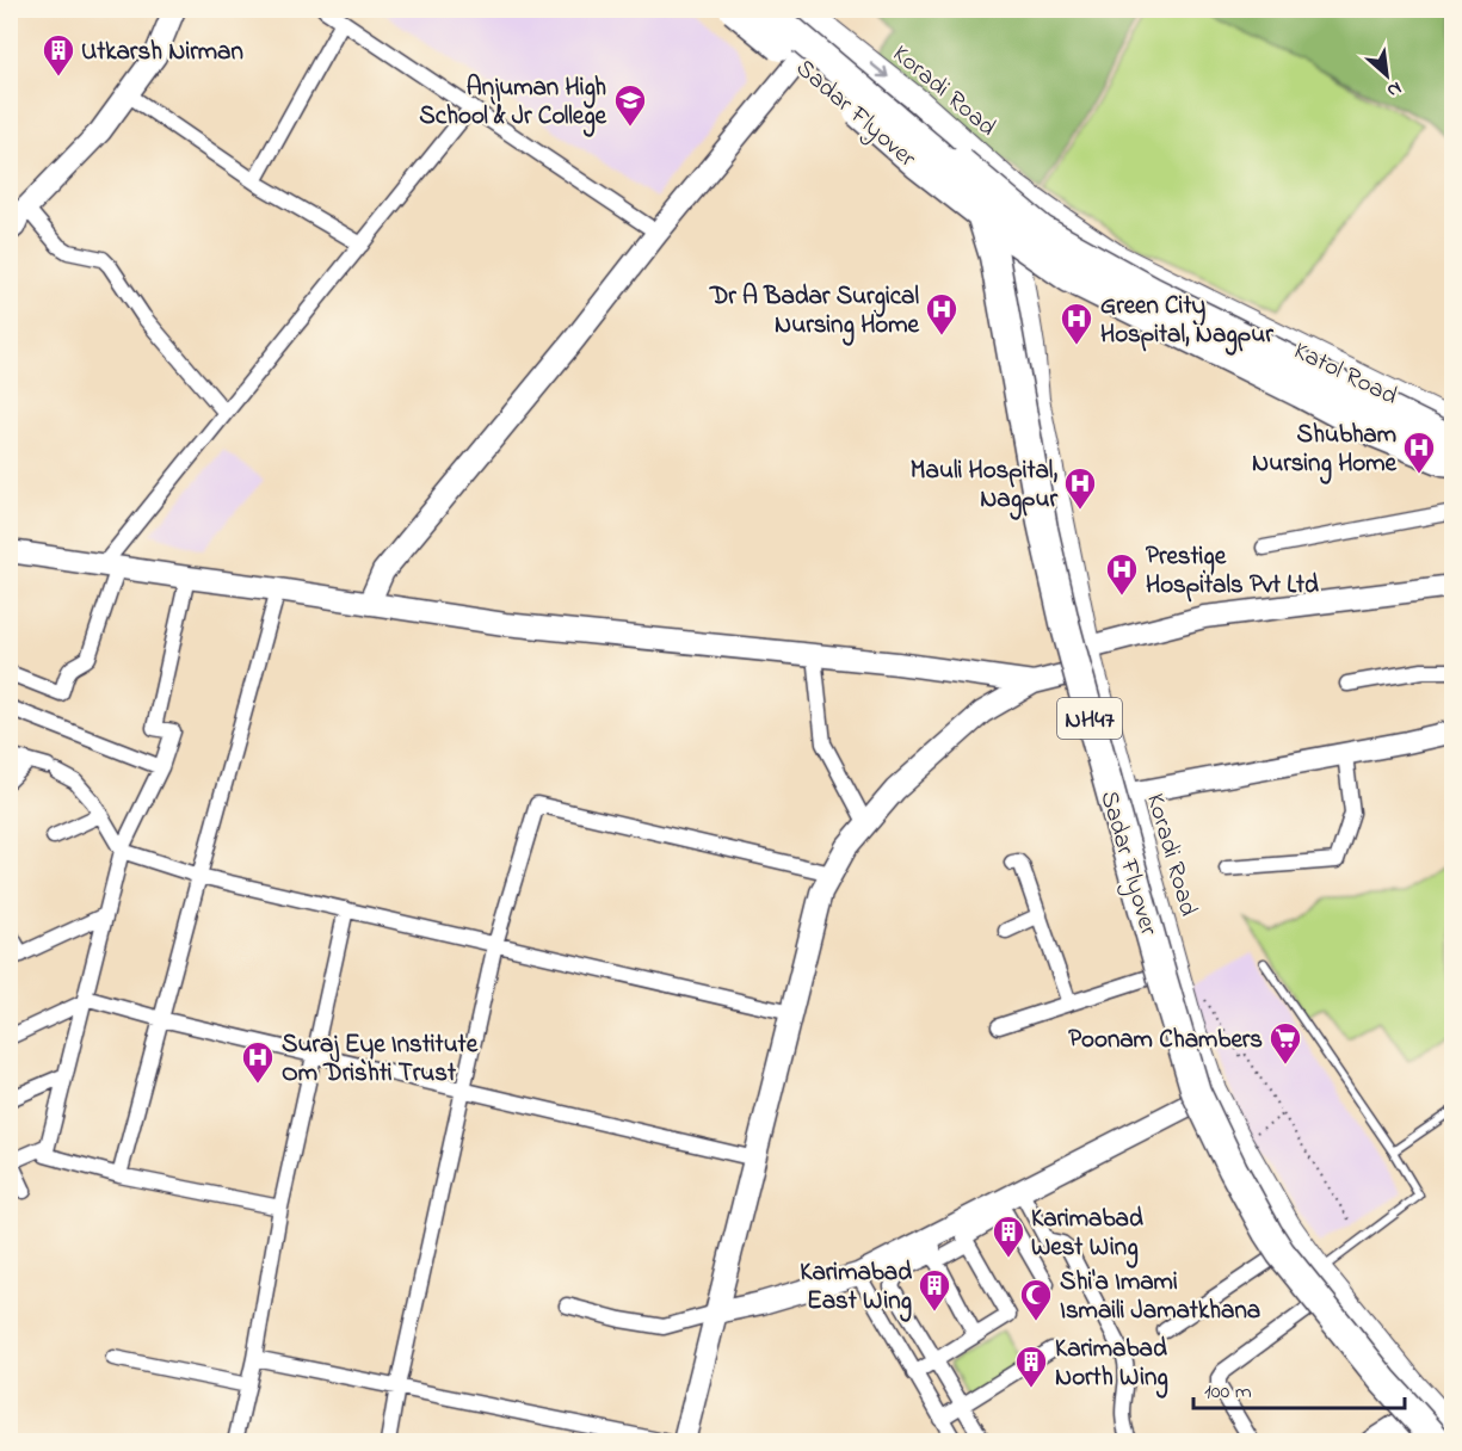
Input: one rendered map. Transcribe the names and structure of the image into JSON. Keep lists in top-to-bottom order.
{
  "streets": {
    "highway": ["Sadar Flyover", "NH47"],
    "main road": ["Koradi Road", "Katol Road"]
  },
  "crossings": [
    ["Koradi Road", "Sadar Flyover"],
    ["Koradi Road", "Katol Road"],
    ["Sadar Flyover", "Katol Road"]
  ],
  "places": {
    "building": [
      "Utkarsh Nirman",
      "Karimabad West Wing",
      "Karimabad East Wing",
      "Karimabad North Wing"
    ],
    "school or university": ["Anjuman High School & Jr College"],
    "hospital": [
      "Dr A Badar Surgical Nursing Home",
      "Green City Hospital, Nagpur",
      "Shubham Nursing Home",
      "Mauli Hospital, Nagpur",
      "Prestige Hospitals Pvt Ltd",
      "Suraj Eye Institute Om Drishti Trust"
    ],
    "supermarket": ["Poonam Chambers"],
    "mosque": ["Shi'a Imami Ismaili Jamatkhana"]
  },
  "scale_bar": "100 m",
  "north": "bottom right"
}
